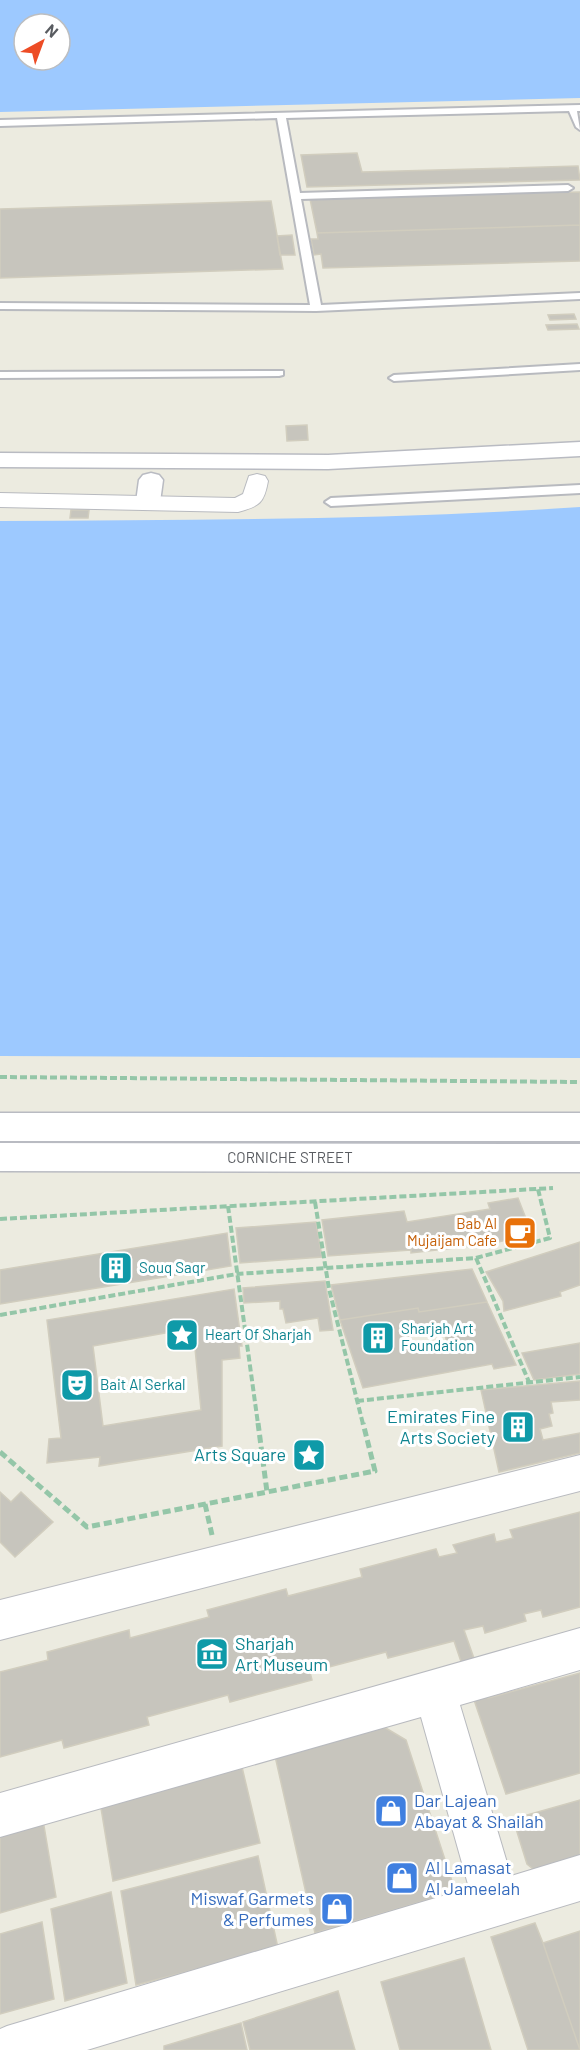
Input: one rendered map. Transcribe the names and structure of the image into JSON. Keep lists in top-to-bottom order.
{
  "streets": {
    "street": ["CORNICHE STREET"]
  },
  "places": {
    "cafe": ["Bab Al Mujaijam Cafe"],
    "building": ["Souq Saqr", "Sharjah Art Foundation", "Emirates Fine Arts Society"],
    "place": ["Heart Of Sharjah", "Arts Square"],
    "theatre": ["Bait Al Serkal"],
    "museum": ["Sharjah Art Museum"],
    "shop": ["Dar Lajean Abayat & Shailah", "Al Lamasat Al Jameelah", "Miswaf Garmets & Perfumes"]
  },
  "north": "top right"
}
